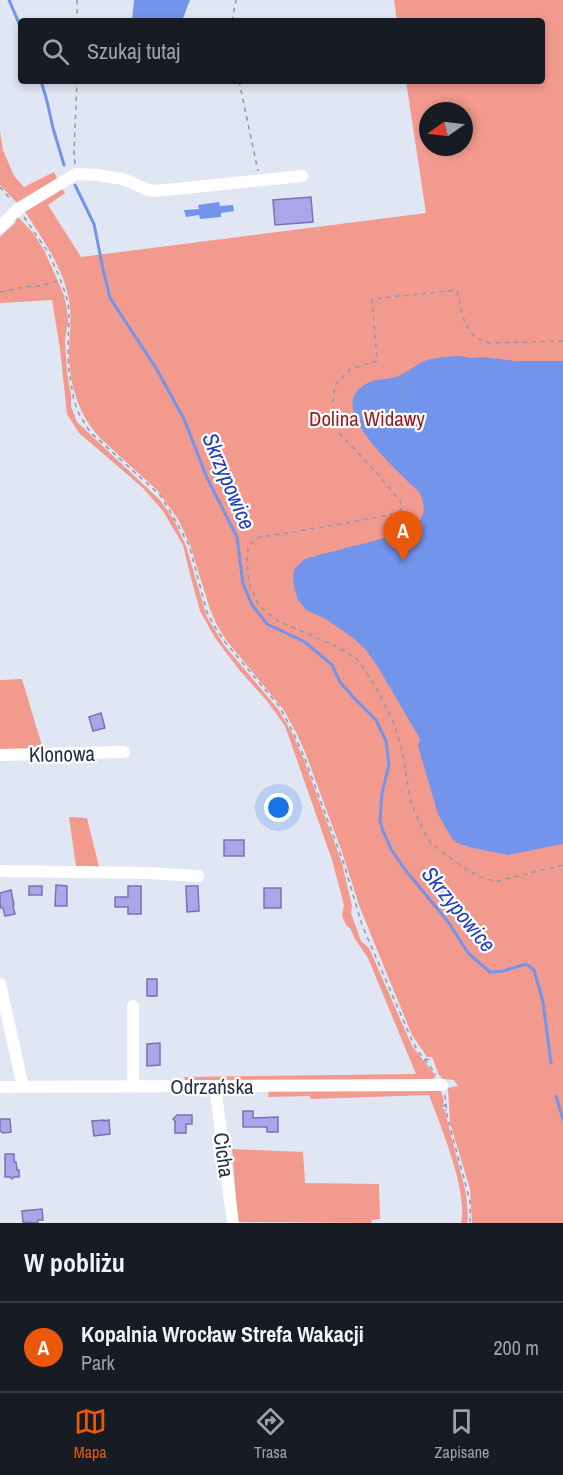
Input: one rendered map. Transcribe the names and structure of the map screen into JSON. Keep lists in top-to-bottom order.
{
  "streets": {
    "street": ["Klonowa", "Odrzańska", "Cicha"]
  },
  "crossings": [
    ["Odrzańska", "Cicha"]
  ],
  "water": ["Skrzypowice"],
  "parks": ["Dolina Widawy"],
  "north": "left",
  "page": {
    "search": "Szukaj tutaj",
    "pins": "A",
    "heading": "W pobliżu",
    "list": [
      {
        "mark": "A",
        "name": "Kopalnia Wrocław Strefa Wakacji",
        "note": "Park",
        "value": "200 m"
      }
    ],
    "nav": ["Mapa", "Trasa", "Zapisane"]
  }
}
